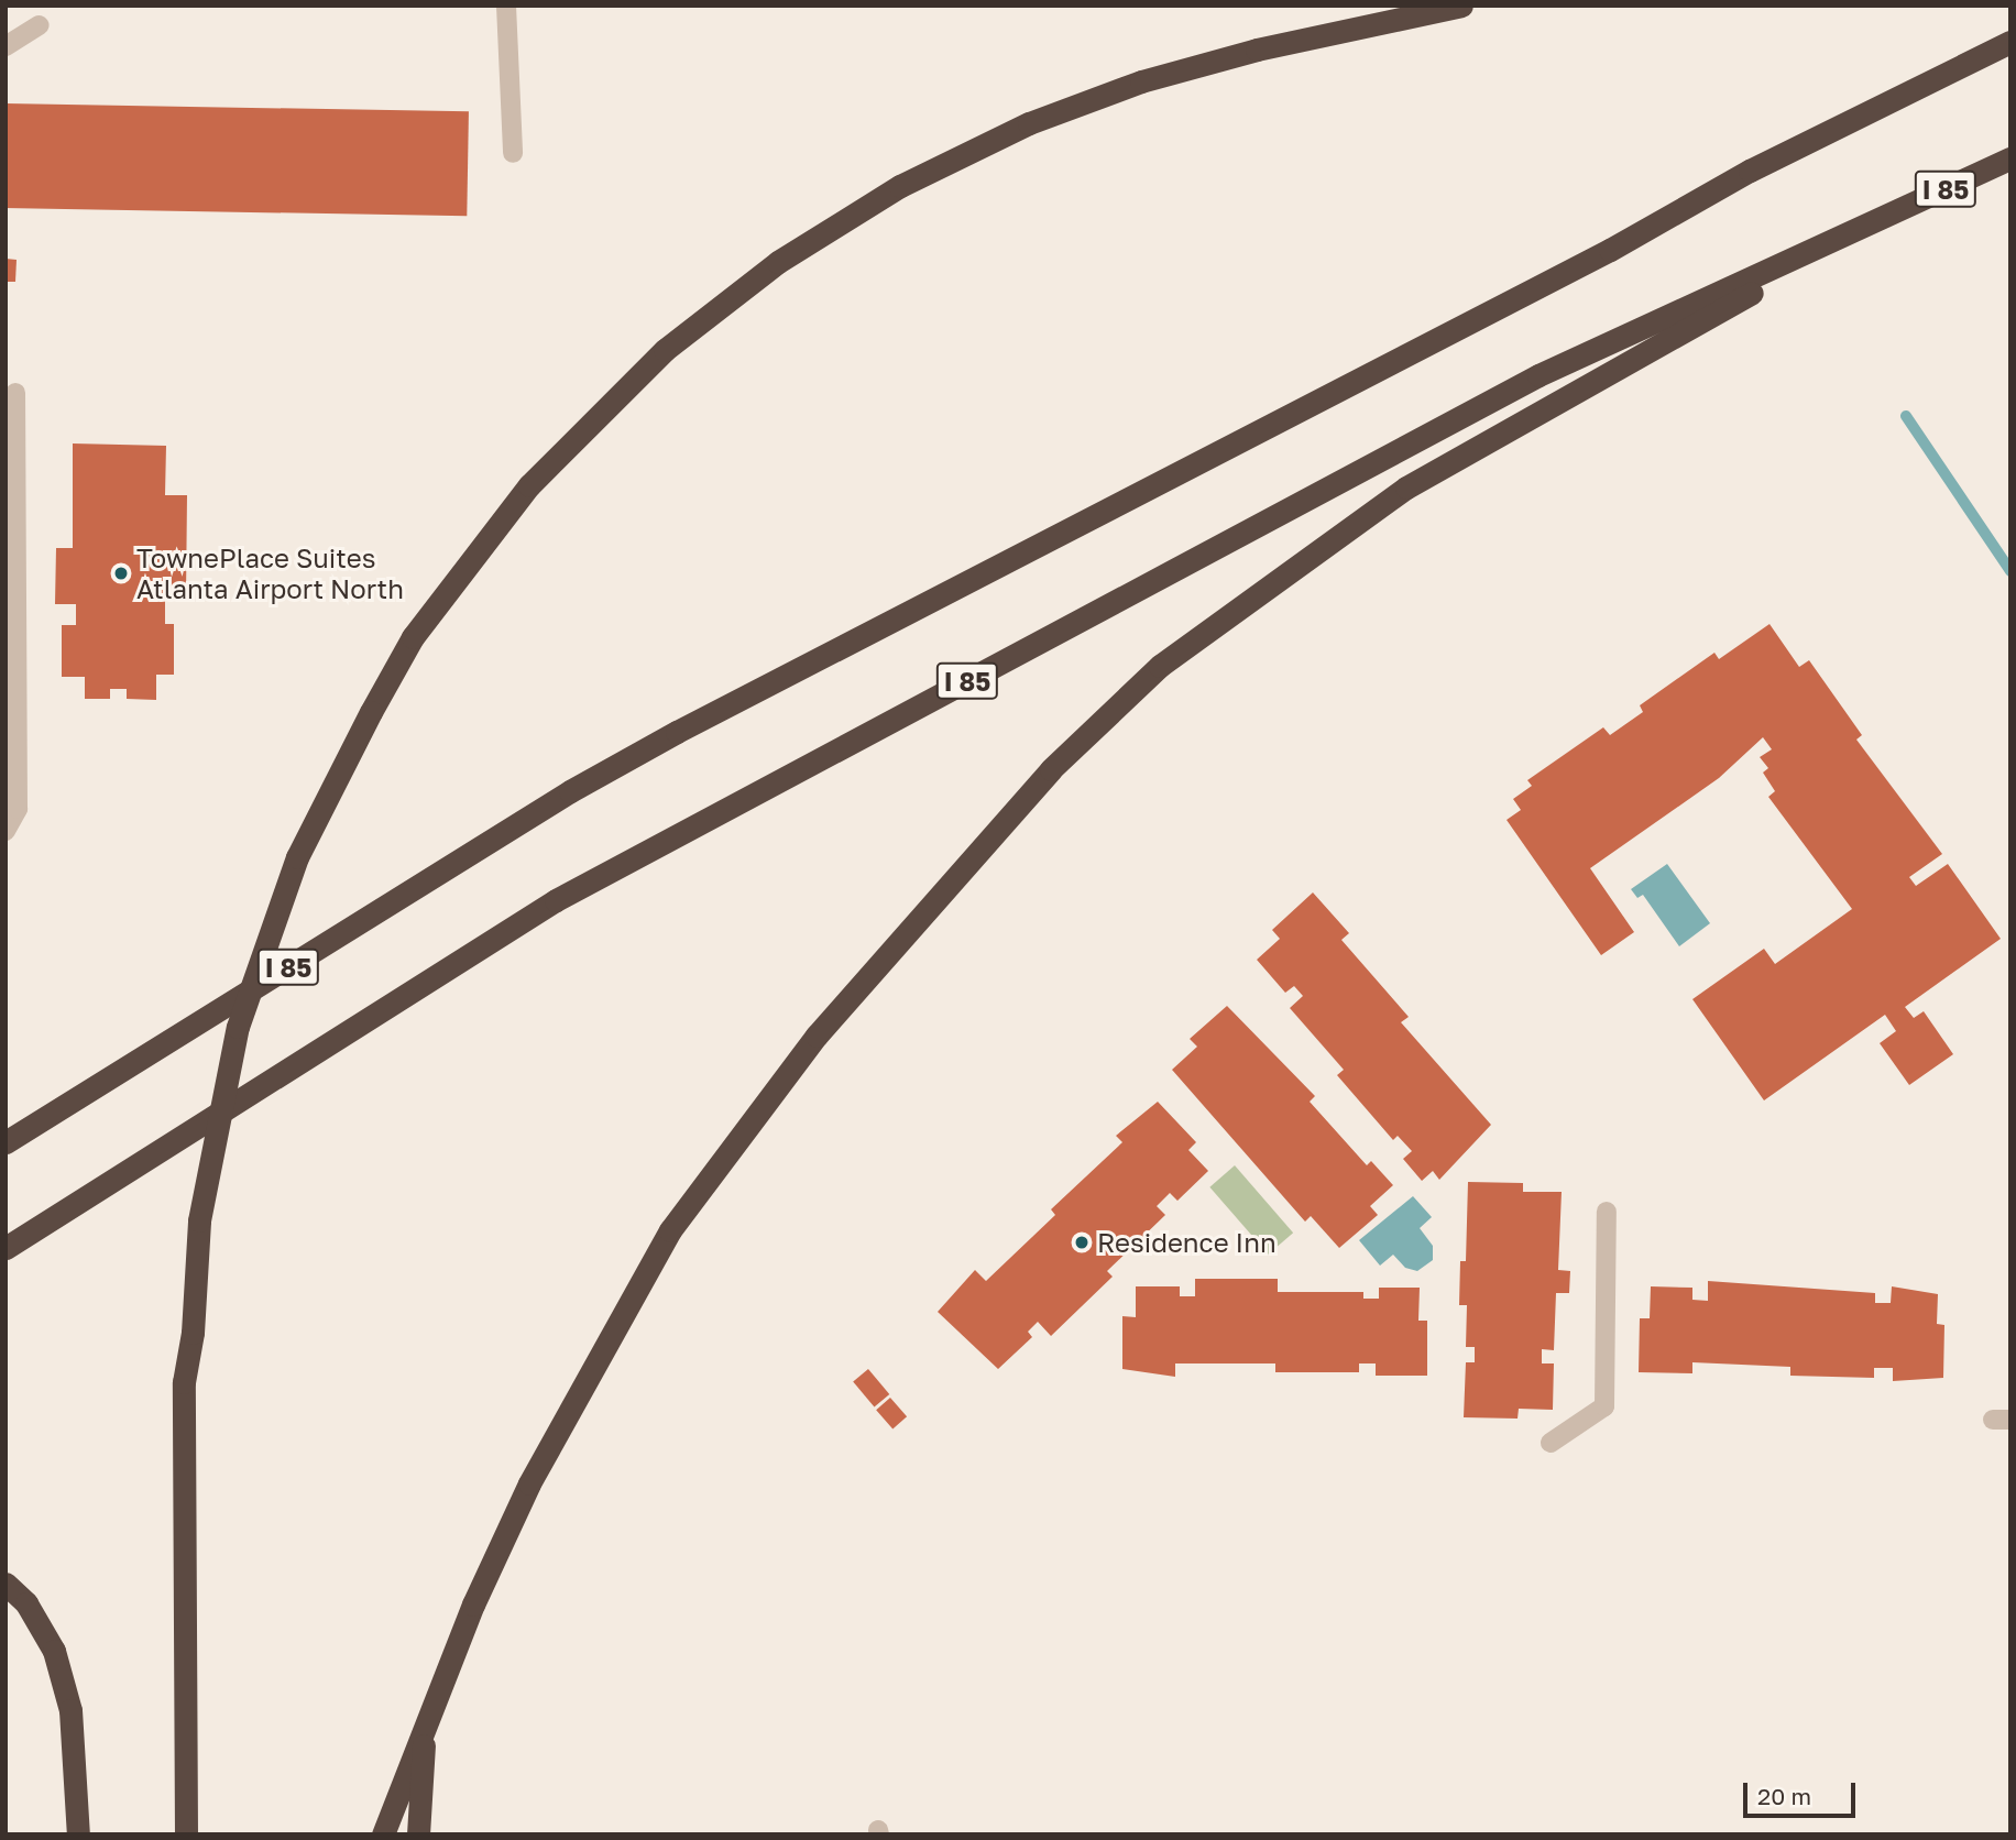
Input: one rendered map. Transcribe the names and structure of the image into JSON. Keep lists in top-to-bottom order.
{
  "streets": {
    "highway": ["I 85"]
  },
  "places": ["TownePlace Suites Atlanta Airport North", "Residence Inn"],
  "scale_bar": "20 m"
}
